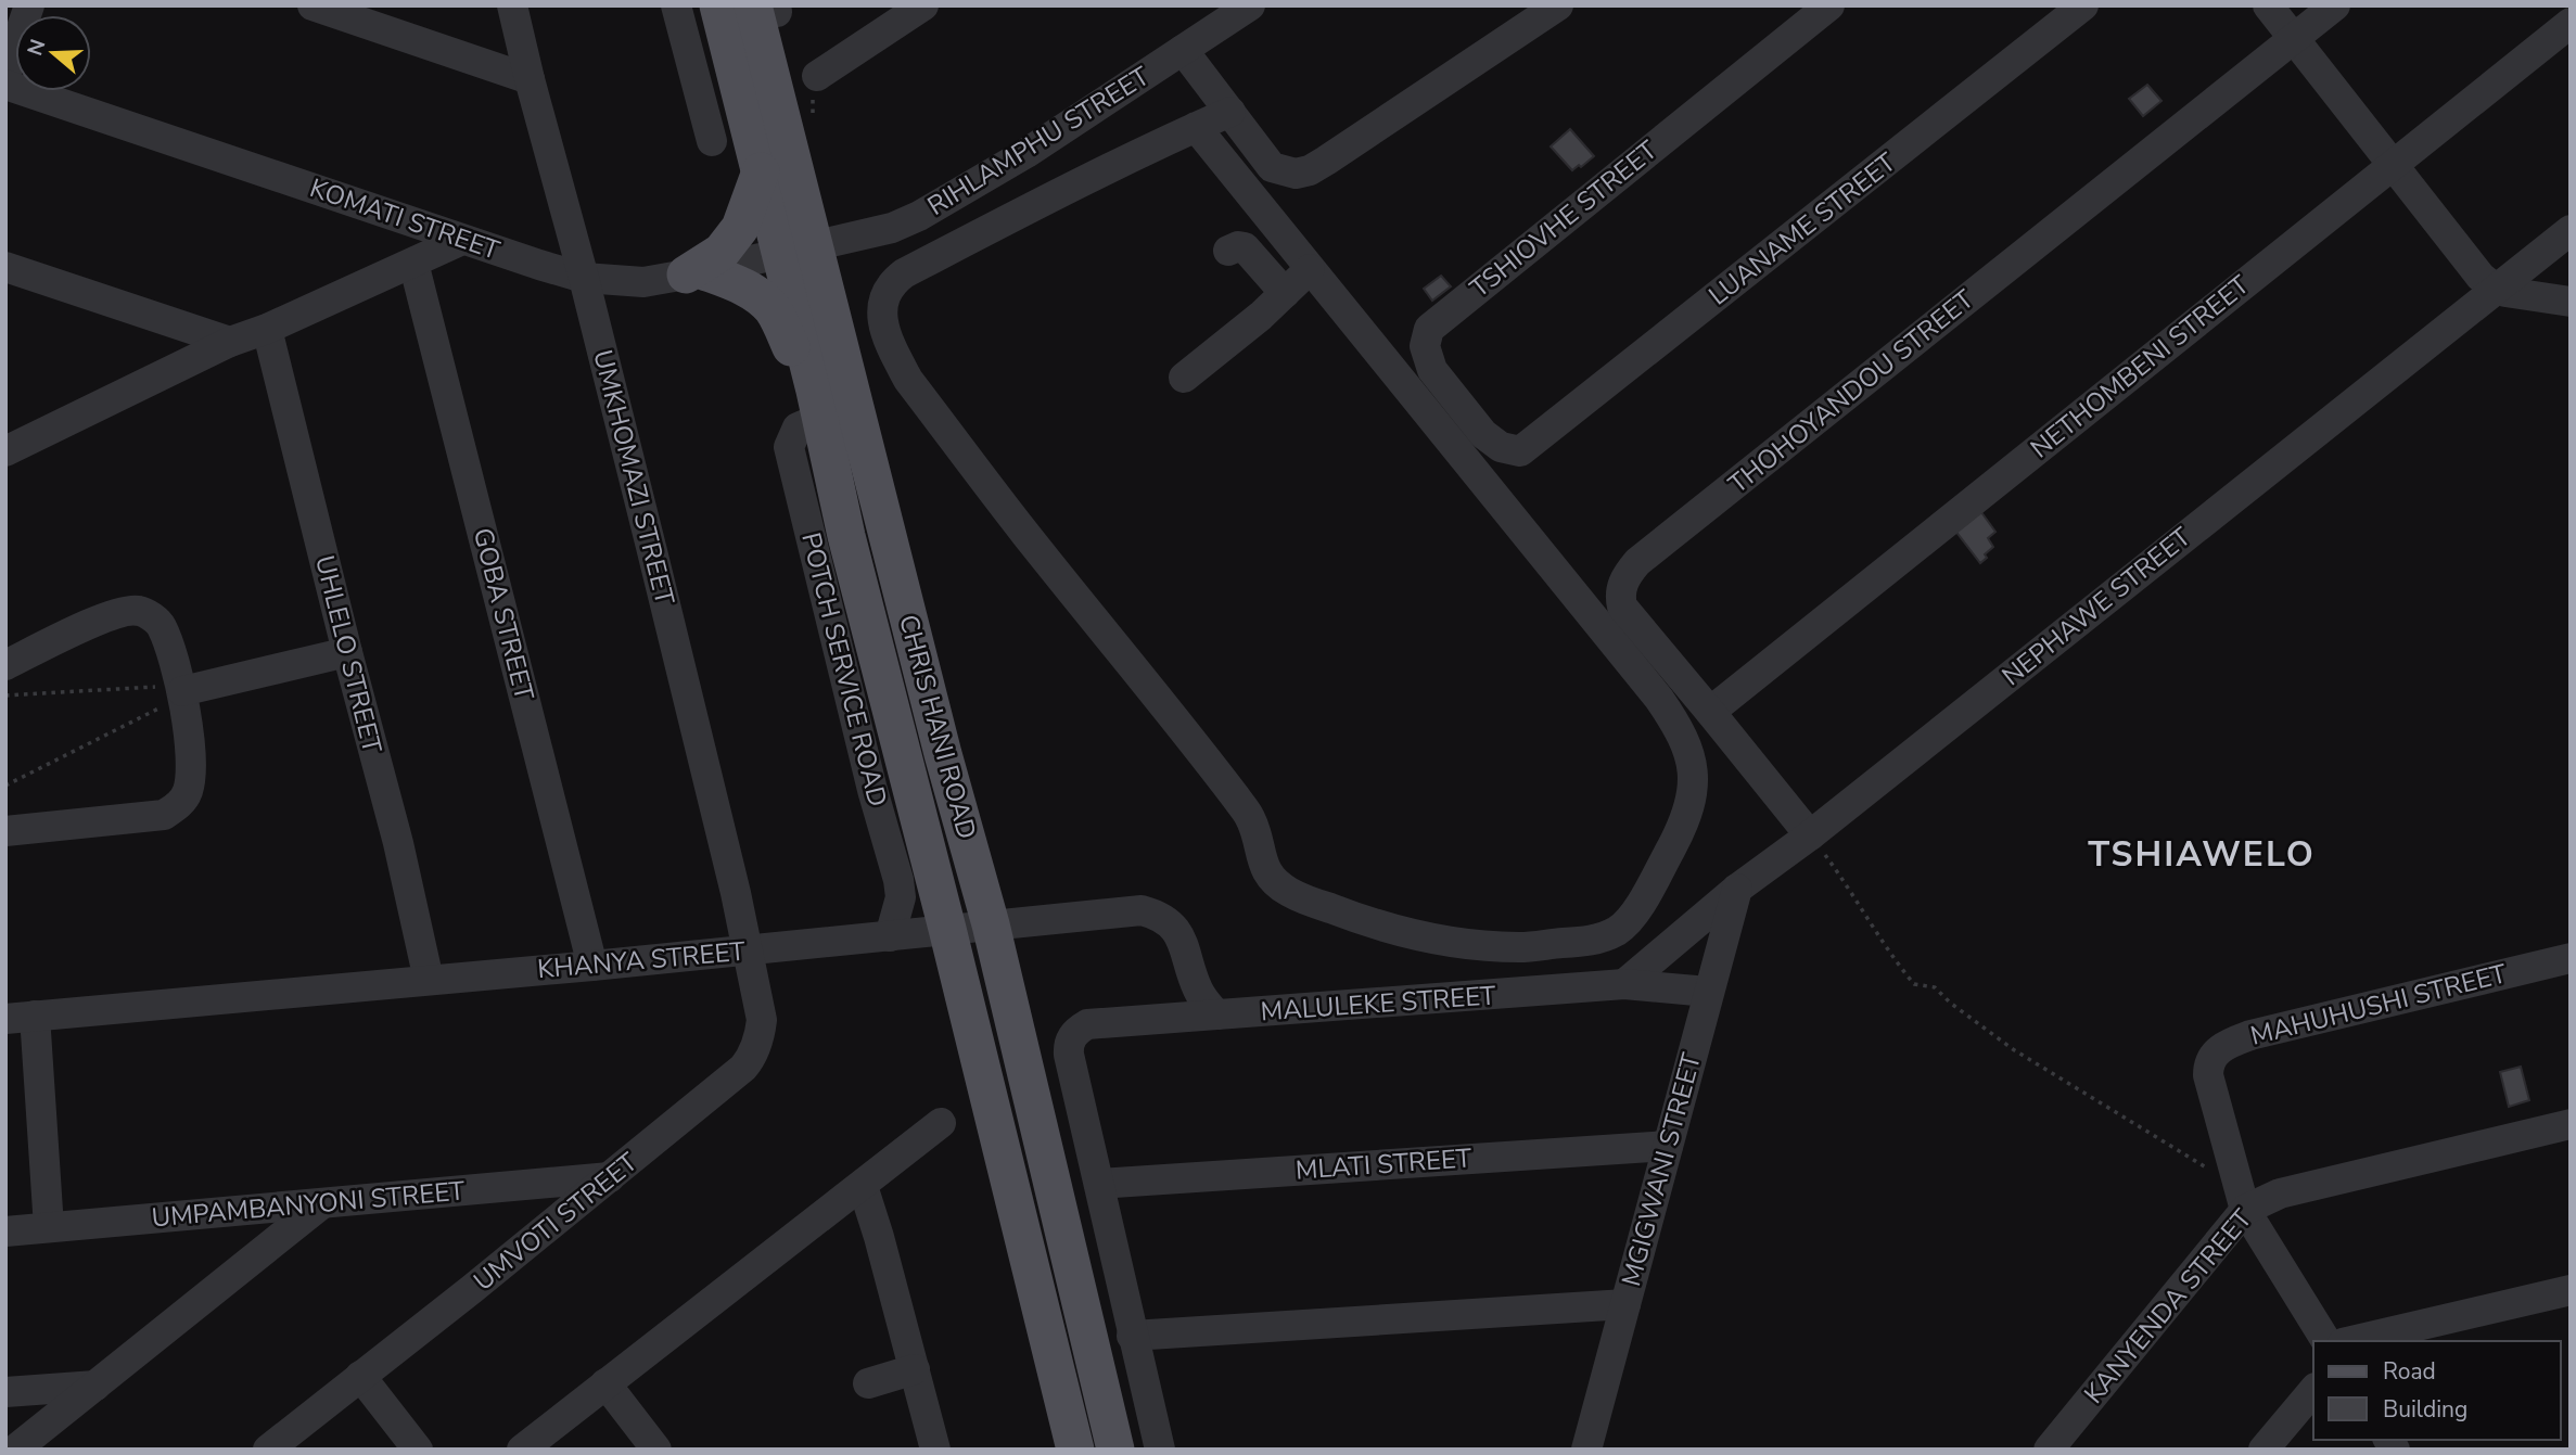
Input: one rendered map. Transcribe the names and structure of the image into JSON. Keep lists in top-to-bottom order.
{
  "streets": {
    "main road": ["CHRIS HANI ROAD"],
    "street": [
      "RIHLAMPHU STREET",
      "KOMATI STREET",
      "TSHIOVHE STREET",
      "LUANAME STREET",
      "NETHOMBENI STREET",
      "THOHOYANDOU STREET",
      "UMKHOMAZI STREET",
      "NEPHAWE STREET",
      "GOBA STREET",
      "UHLELO STREET",
      "POTCH SERVICE ROAD",
      "KHANYA STREET",
      "MALULEKE STREET",
      "MAHUHUSHI STREET",
      "MLATI STREET",
      "MGIGWANI STREET",
      "UMPAMBANYONI STREET",
      "UMVOTI STREET",
      "KANYENDA STREET"
    ]
  },
  "crossings": [
    ["RIHLAMPHU STREET", "KOMATI STREET"],
    ["RIHLAMPHU STREET", "CHRIS HANI ROAD"],
    ["KOMATI STREET", "UMKHOMAZI STREET"],
    ["KOMATI STREET", "CHRIS HANI ROAD"],
    ["TSHIOVHE STREET", "LUANAME STREET"],
    ["NETHOMBENI STREET", "THOHOYANDOU STREET"],
    ["THOHOYANDOU STREET", "NEPHAWE STREET"],
    ["UMKHOMAZI STREET", "KHANYA STREET"],
    ["UMKHOMAZI STREET", "UMVOTI STREET"],
    ["NEPHAWE STREET", "MALULEKE STREET"],
    ["NEPHAWE STREET", "MGIGWANI STREET"],
    ["GOBA STREET", "KHANYA STREET"],
    ["UHLELO STREET", "KHANYA STREET"],
    ["POTCH SERVICE ROAD", "CHRIS HANI ROAD"],
    ["POTCH SERVICE ROAD", "KHANYA STREET"],
    ["CHRIS HANI ROAD", "KHANYA STREET"],
    ["KHANYA STREET", "MALULEKE STREET"],
    ["KHANYA STREET", "UMVOTI STREET"],
    ["MALULEKE STREET", "MLATI STREET"],
    ["MALULEKE STREET", "MGIGWANI STREET"],
    ["MAHUHUSHI STREET", "KANYENDA STREET"],
    ["MLATI STREET", "MGIGWANI STREET"],
    ["UMPAMBANYONI STREET", "UMVOTI STREET"]
  ],
  "districts": ["TSHIAWELO"],
  "legend": ["Road", "Building"],
  "north": "left"
}
